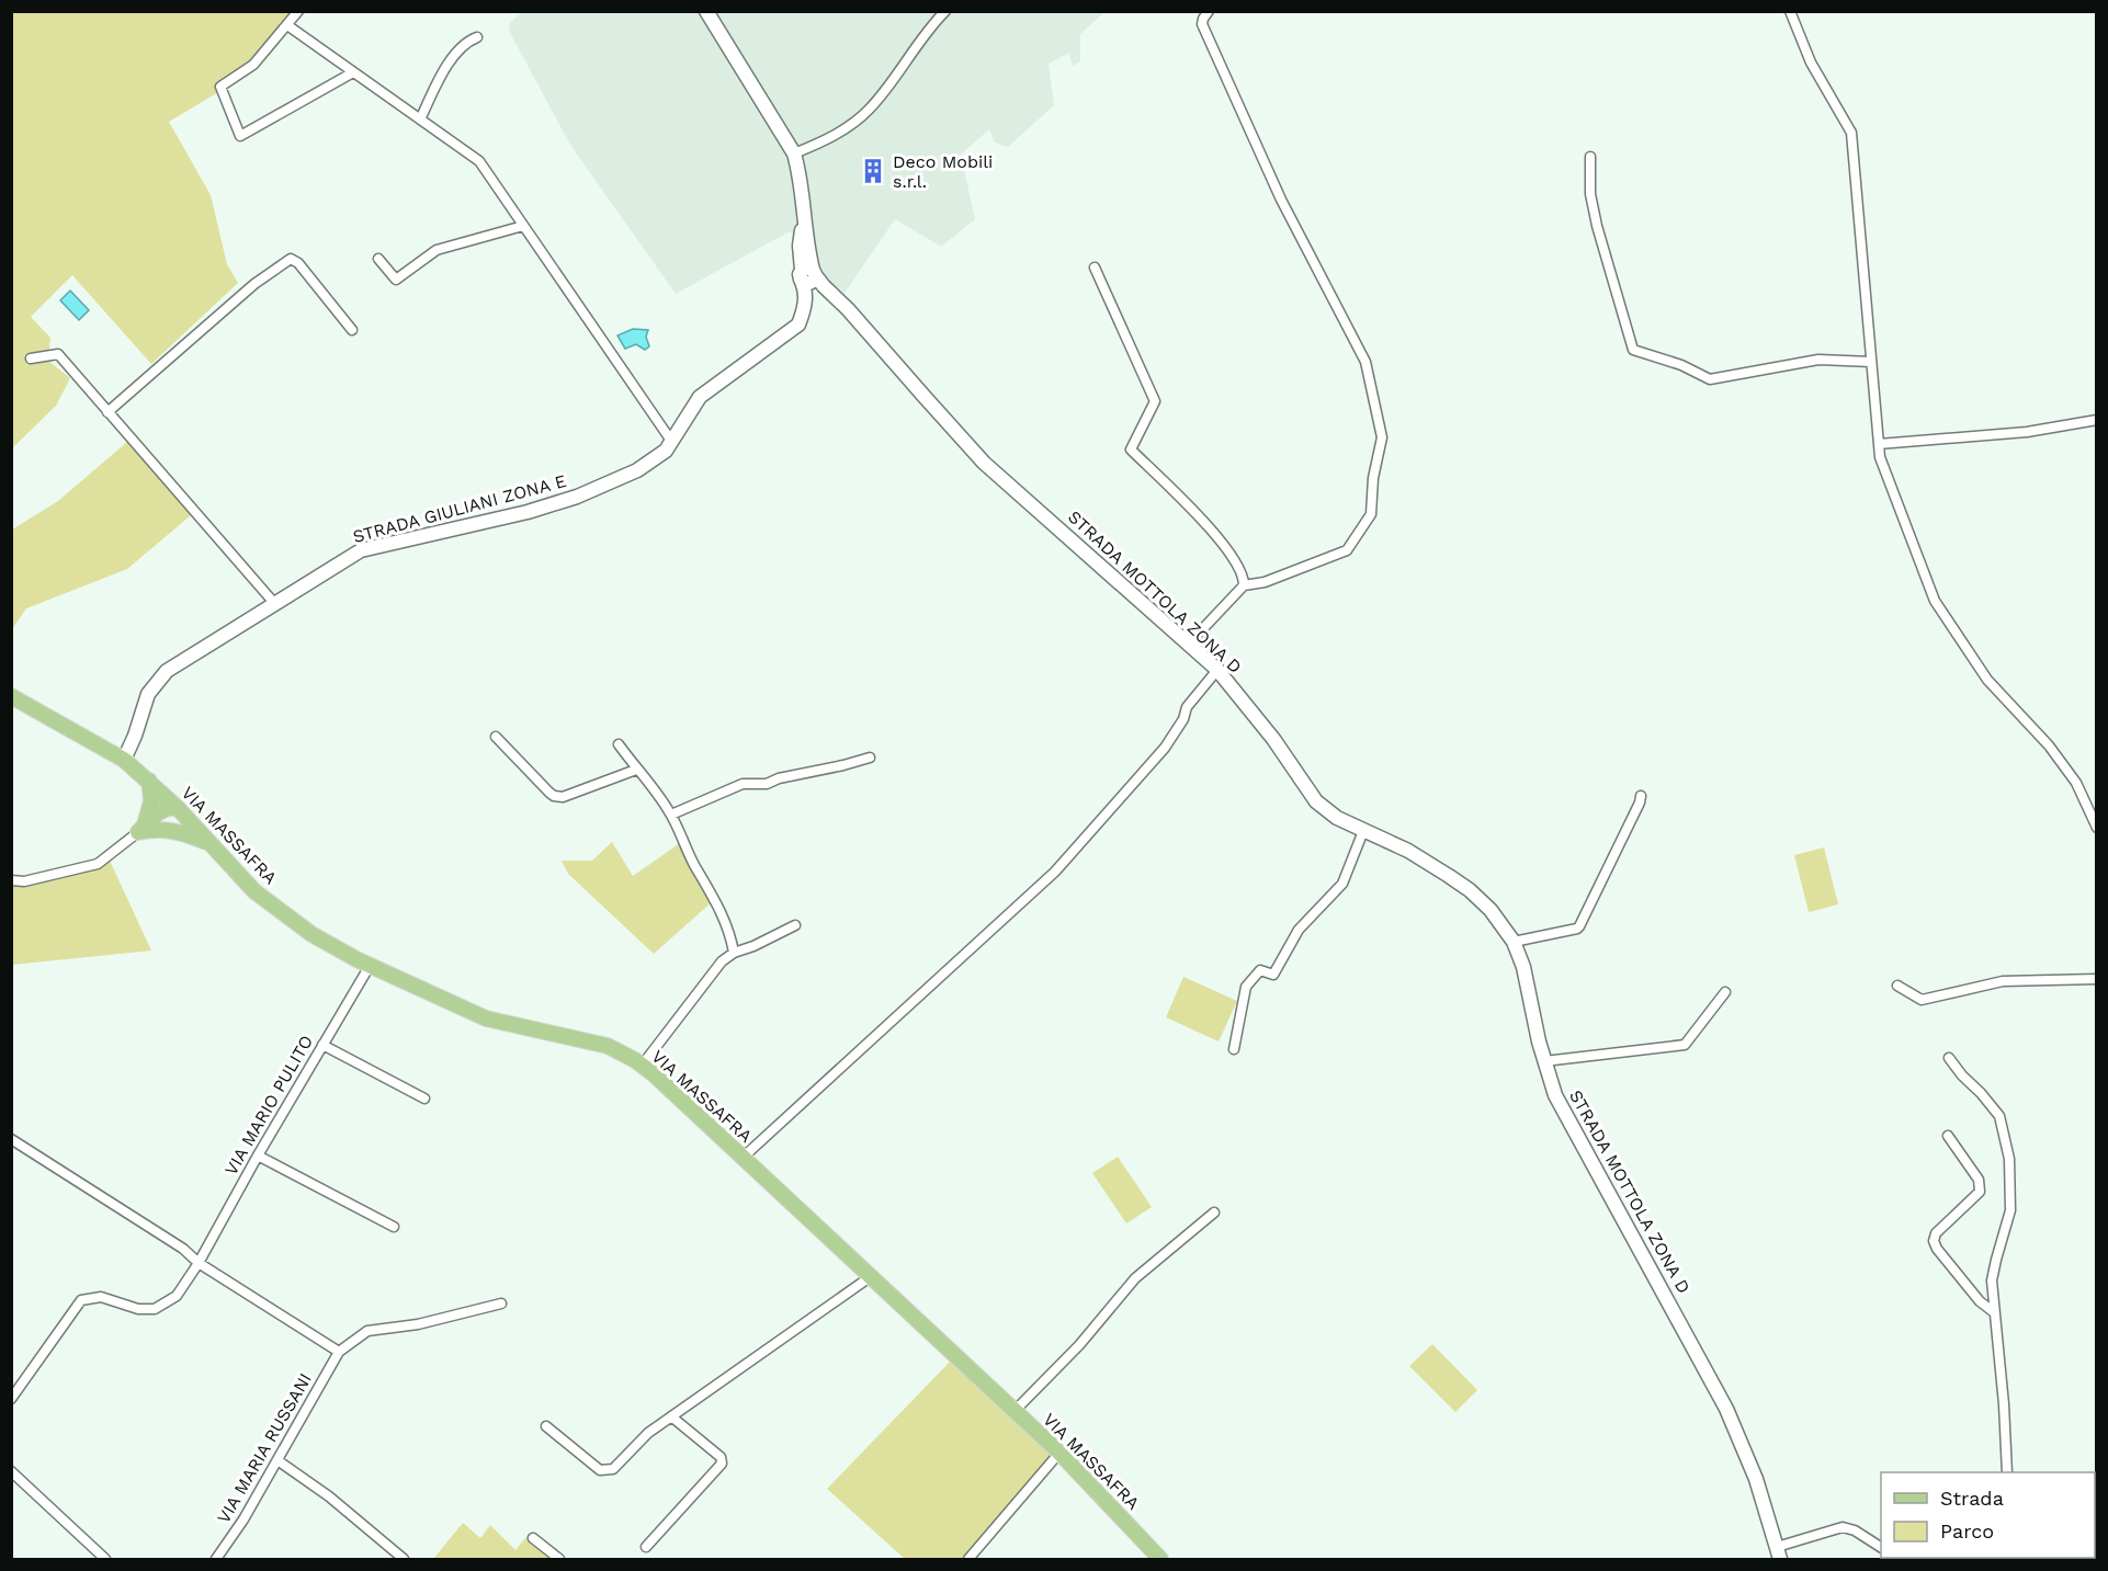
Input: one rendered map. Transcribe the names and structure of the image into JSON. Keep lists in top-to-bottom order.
{
  "streets": {
    "main road": ["STRADA GIULIANI ZONA E", "STRADA MOTTOLA ZONA D", "VIA MASSAFRA"],
    "street": ["VIA MARIO PULITO", "VIA MARIA RUSSANI"]
  },
  "crossings": [
    ["STRADA GIULIANI ZONA E", "STRADA MOTTOLA ZONA D"],
    ["STRADA GIULIANI ZONA E", "VIA MASSAFRA"],
    ["VIA MASSAFRA", "VIA MARIO PULITO"]
  ],
  "places": {
    "building": ["Deco Mobili s.r.l."]
  },
  "legend": ["Strada", "Parco"]
}
